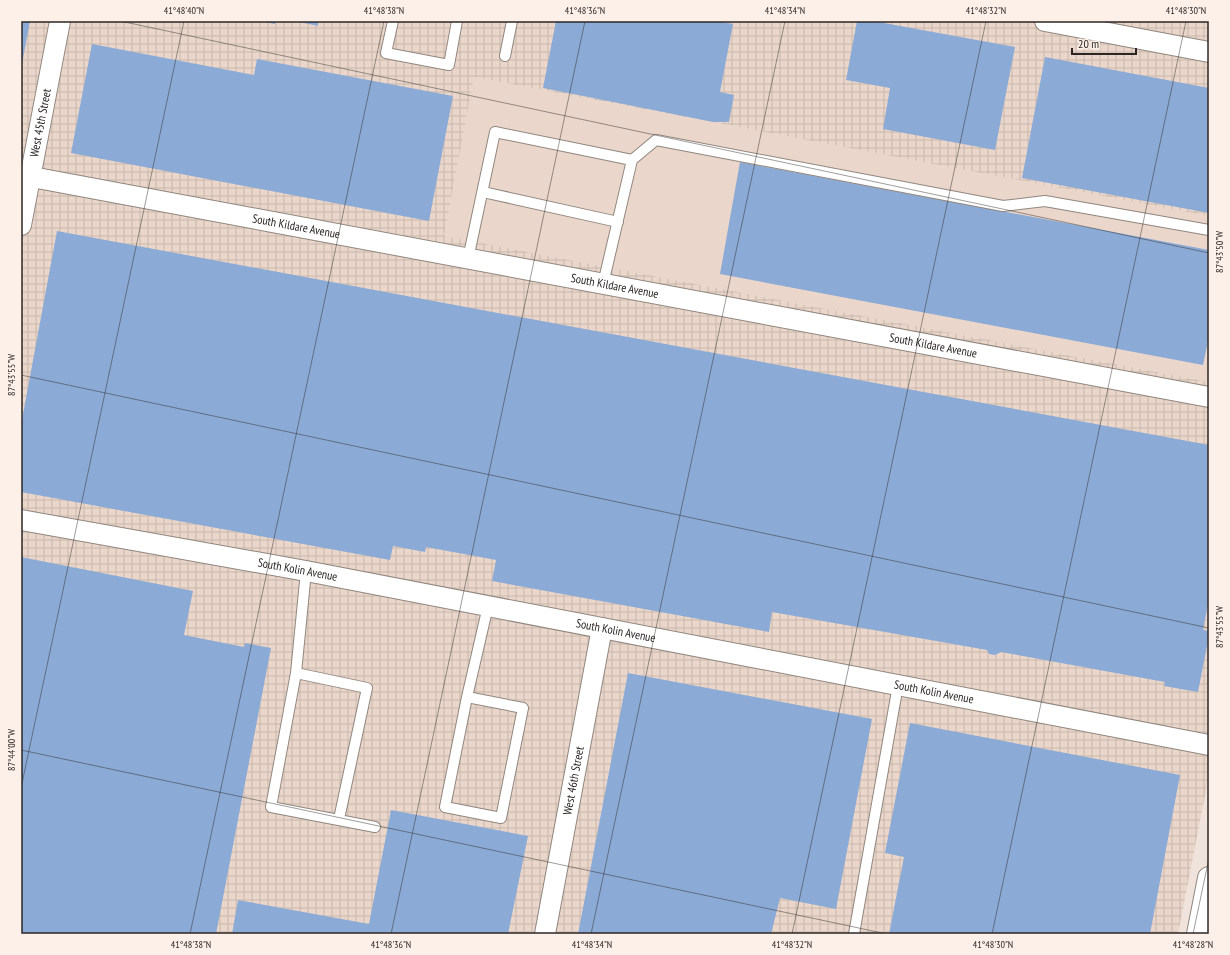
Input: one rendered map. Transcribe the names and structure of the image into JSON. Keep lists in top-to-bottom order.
{
  "streets": {
    "street": [
      "West 45th Street",
      "South Kildare Avenue",
      "South Kolin Avenue",
      "West 46th Street"
    ]
  },
  "crossings": [
    ["West 45th Street", "South Kildare Avenue"],
    ["South Kolin Avenue", "West 46th Street"]
  ],
  "scale_bar": "20 m",
  "coordinates": [
    "41°48'40\"N",
    "41°48'38\"N",
    "41°48'36\"N",
    "41°48'34\"N",
    "41°48'32\"N",
    "41°48'30\"N",
    "87°43'50\"W",
    "87°43'55\"W",
    "87°44'00\"W",
    "41°48'28\"N"
  ]
}
